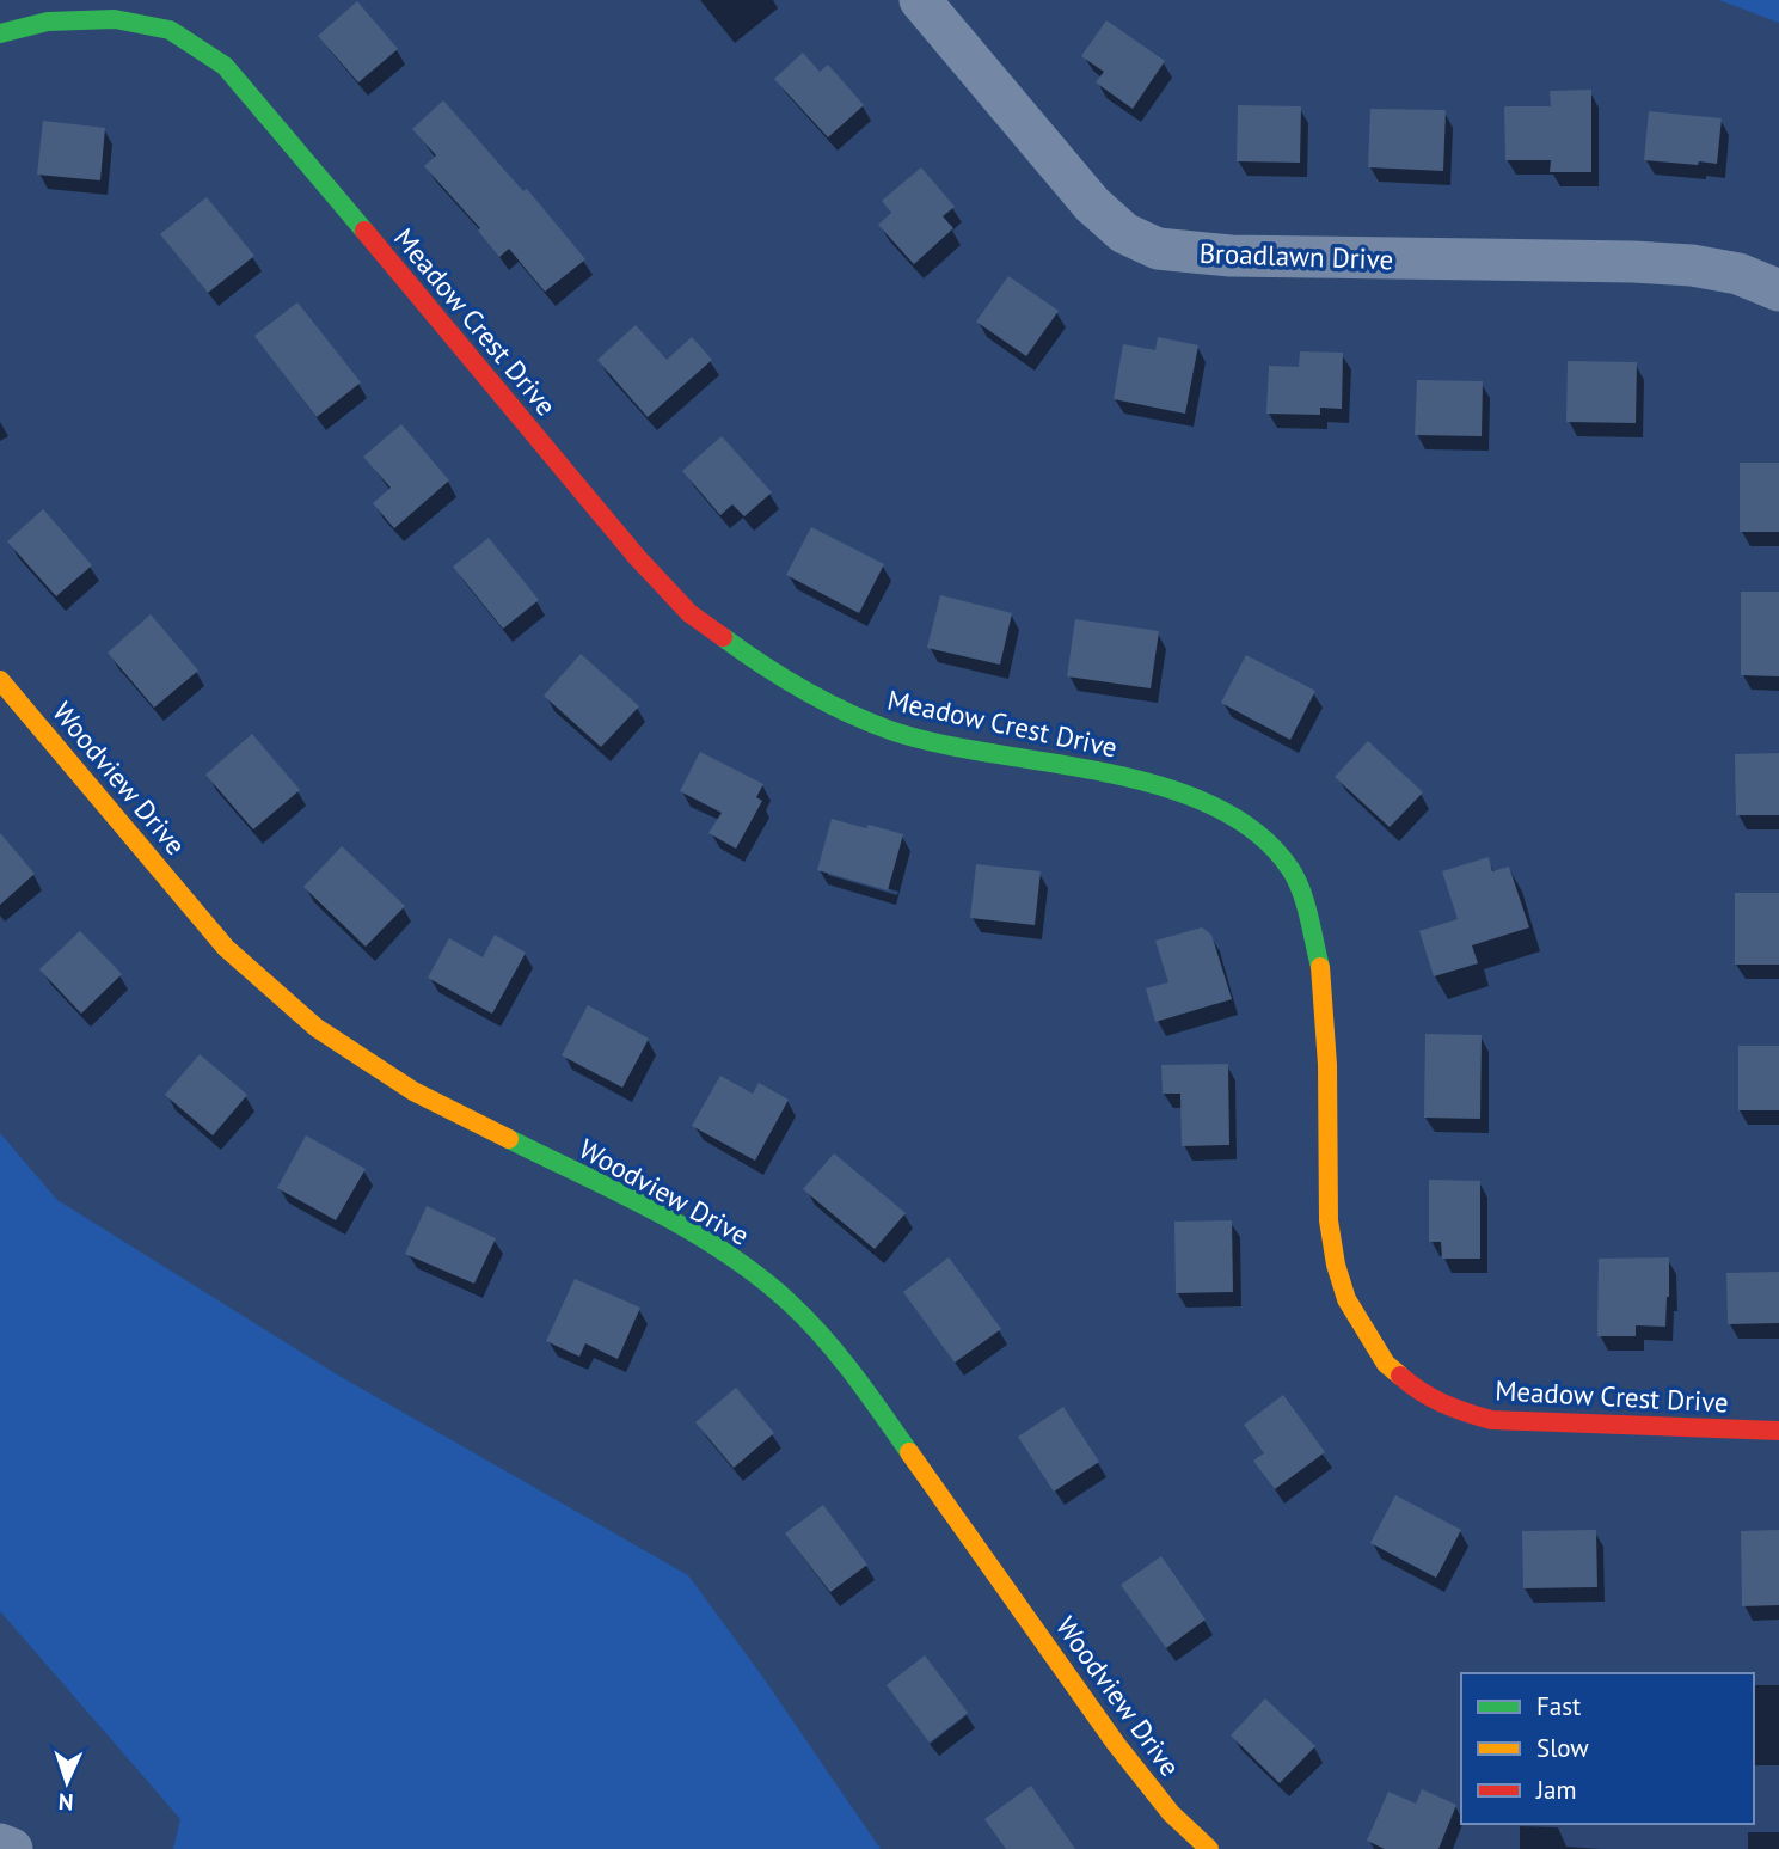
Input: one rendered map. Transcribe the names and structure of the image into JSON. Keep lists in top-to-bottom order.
{
  "streets": {
    "street": ["Broadlawn Drive", "Meadow Crest Drive", "Woodview Drive"]
  },
  "legend": ["Fast", "Slow", "Jam"],
  "north": "bottom"
}
